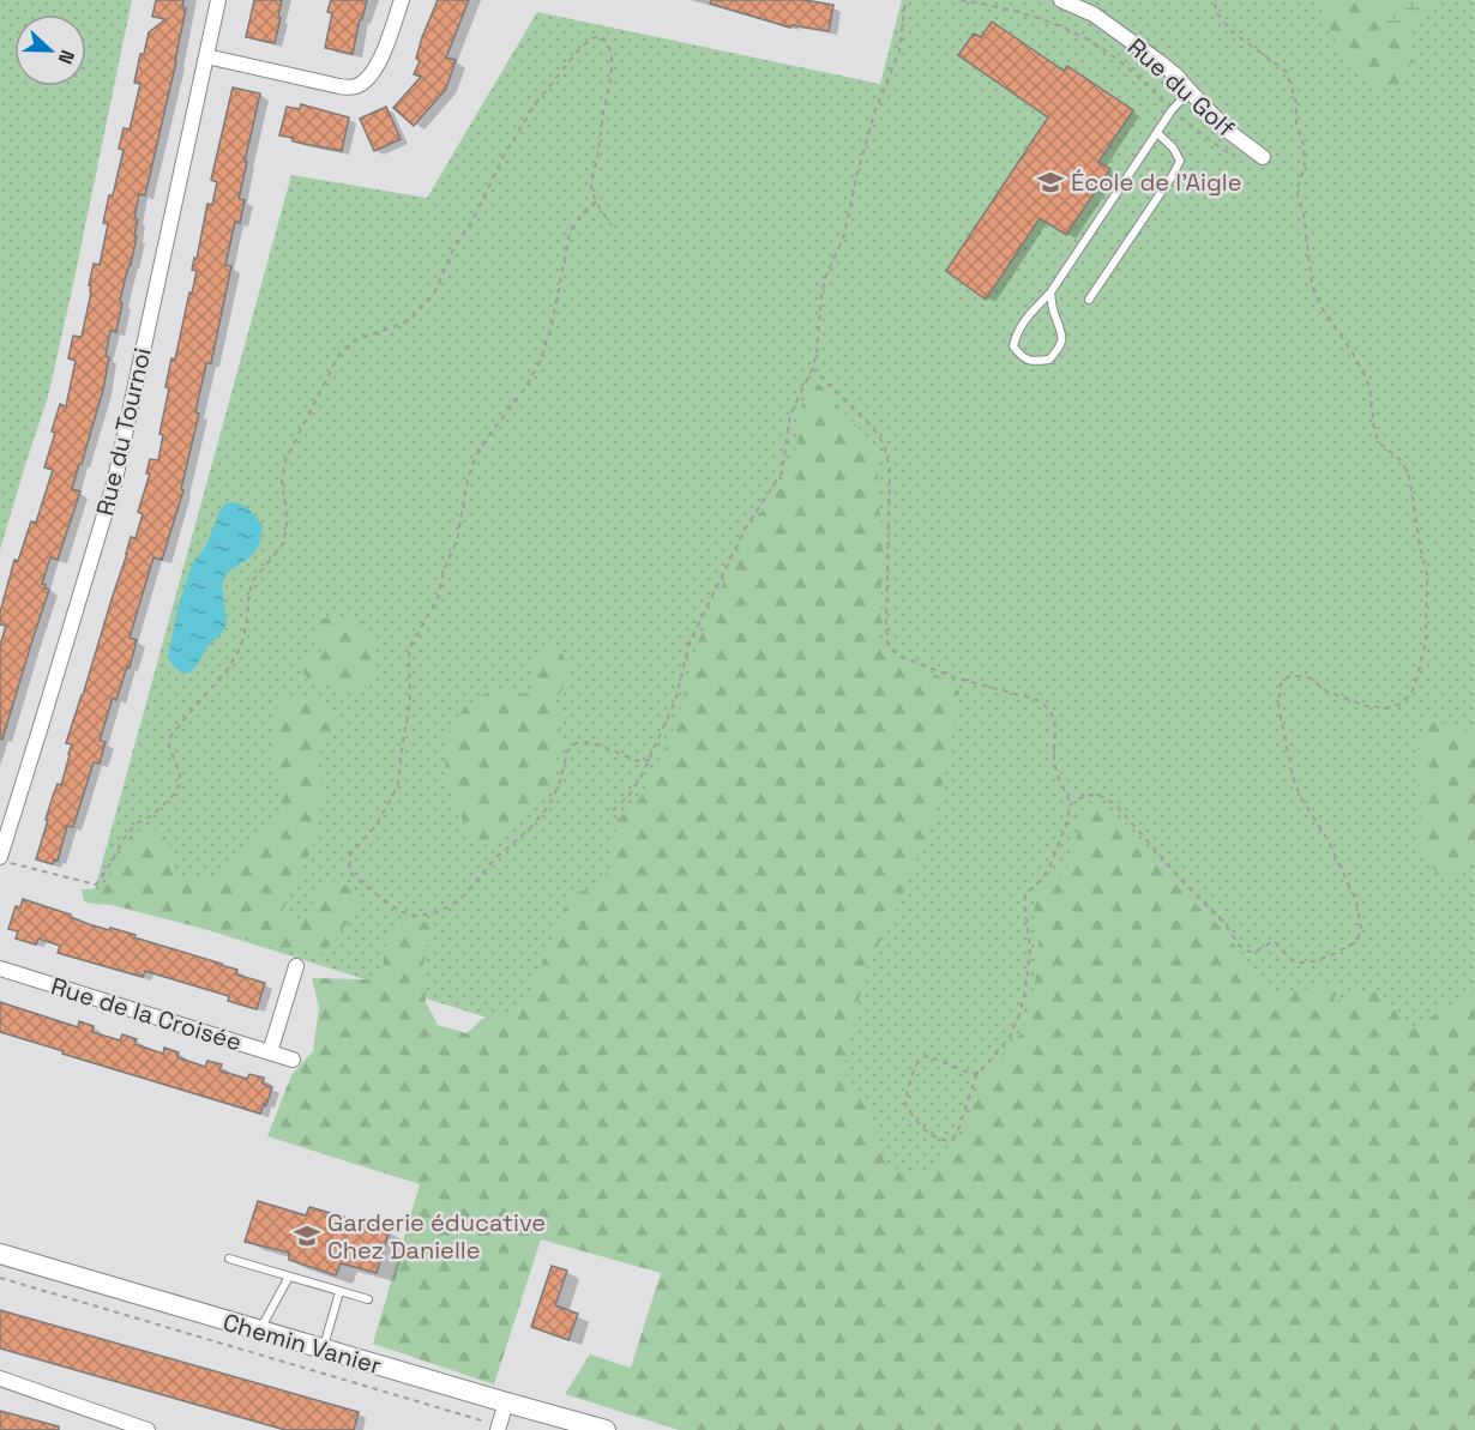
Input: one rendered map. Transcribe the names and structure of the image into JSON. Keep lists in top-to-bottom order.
{
  "streets": {
    "main road": ["Chemin Vanier"],
    "street": ["Rue du Golf", "Rue du Tournoi", "Rue de la Croisée"]
  },
  "places": {
    "school or university": ["École de l'Aigle", "Garderie éducative Chez Danielle"]
  },
  "north": "right"
}
